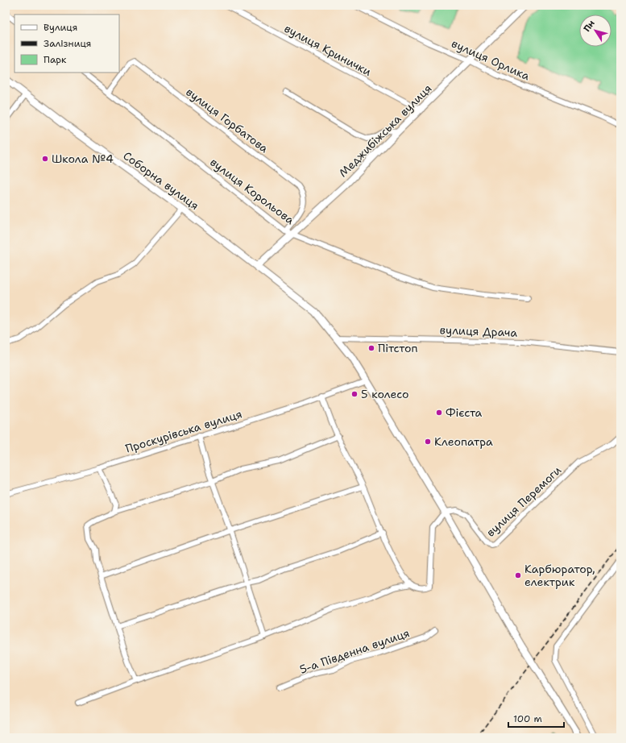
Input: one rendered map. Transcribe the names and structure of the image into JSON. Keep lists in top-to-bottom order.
{
  "streets": {
    "main road": ["Меджибіжська вулиця", "Соборна вулиця"],
    "street": [
      "вулиця Кринички",
      "вулиця Орлика",
      "вулиця Горбатова",
      "вулиця Корольова",
      "вулиця Драча",
      "Проскурівська вулиця",
      "вулиця Перемоги",
      "5-а Південна вулиця"
    ]
  },
  "crossings": [
    ["вулиця Кринички", "Меджибіжська вулиця"],
    ["вулиця Орлика", "Меджибіжська вулиця"],
    ["вулиця Горбатова", "Меджибіжська вулиця"],
    ["вулиця Горбатова", "вулиця Корольова"],
    ["Меджибіжська вулиця", "Соборна вулиця"],
    ["Меджибіжська вулиця", "вулиця Корольова"],
    ["Соборна вулиця", "вулиця Драча"],
    ["Соборна вулиця", "Проскурівська вулиця"],
    ["Соборна вулиця", "вулиця Перемоги"]
  ],
  "places": [
    "Школа №4",
    "Пітстоп",
    "5 колесо",
    "Фієста",
    "Клеопатра",
    "Карбюратор, електрик"
  ],
  "legend": ["Вулиця", "Залізниця", "Парк"],
  "scale_bar": "100 m",
  "north": "top left"
}
